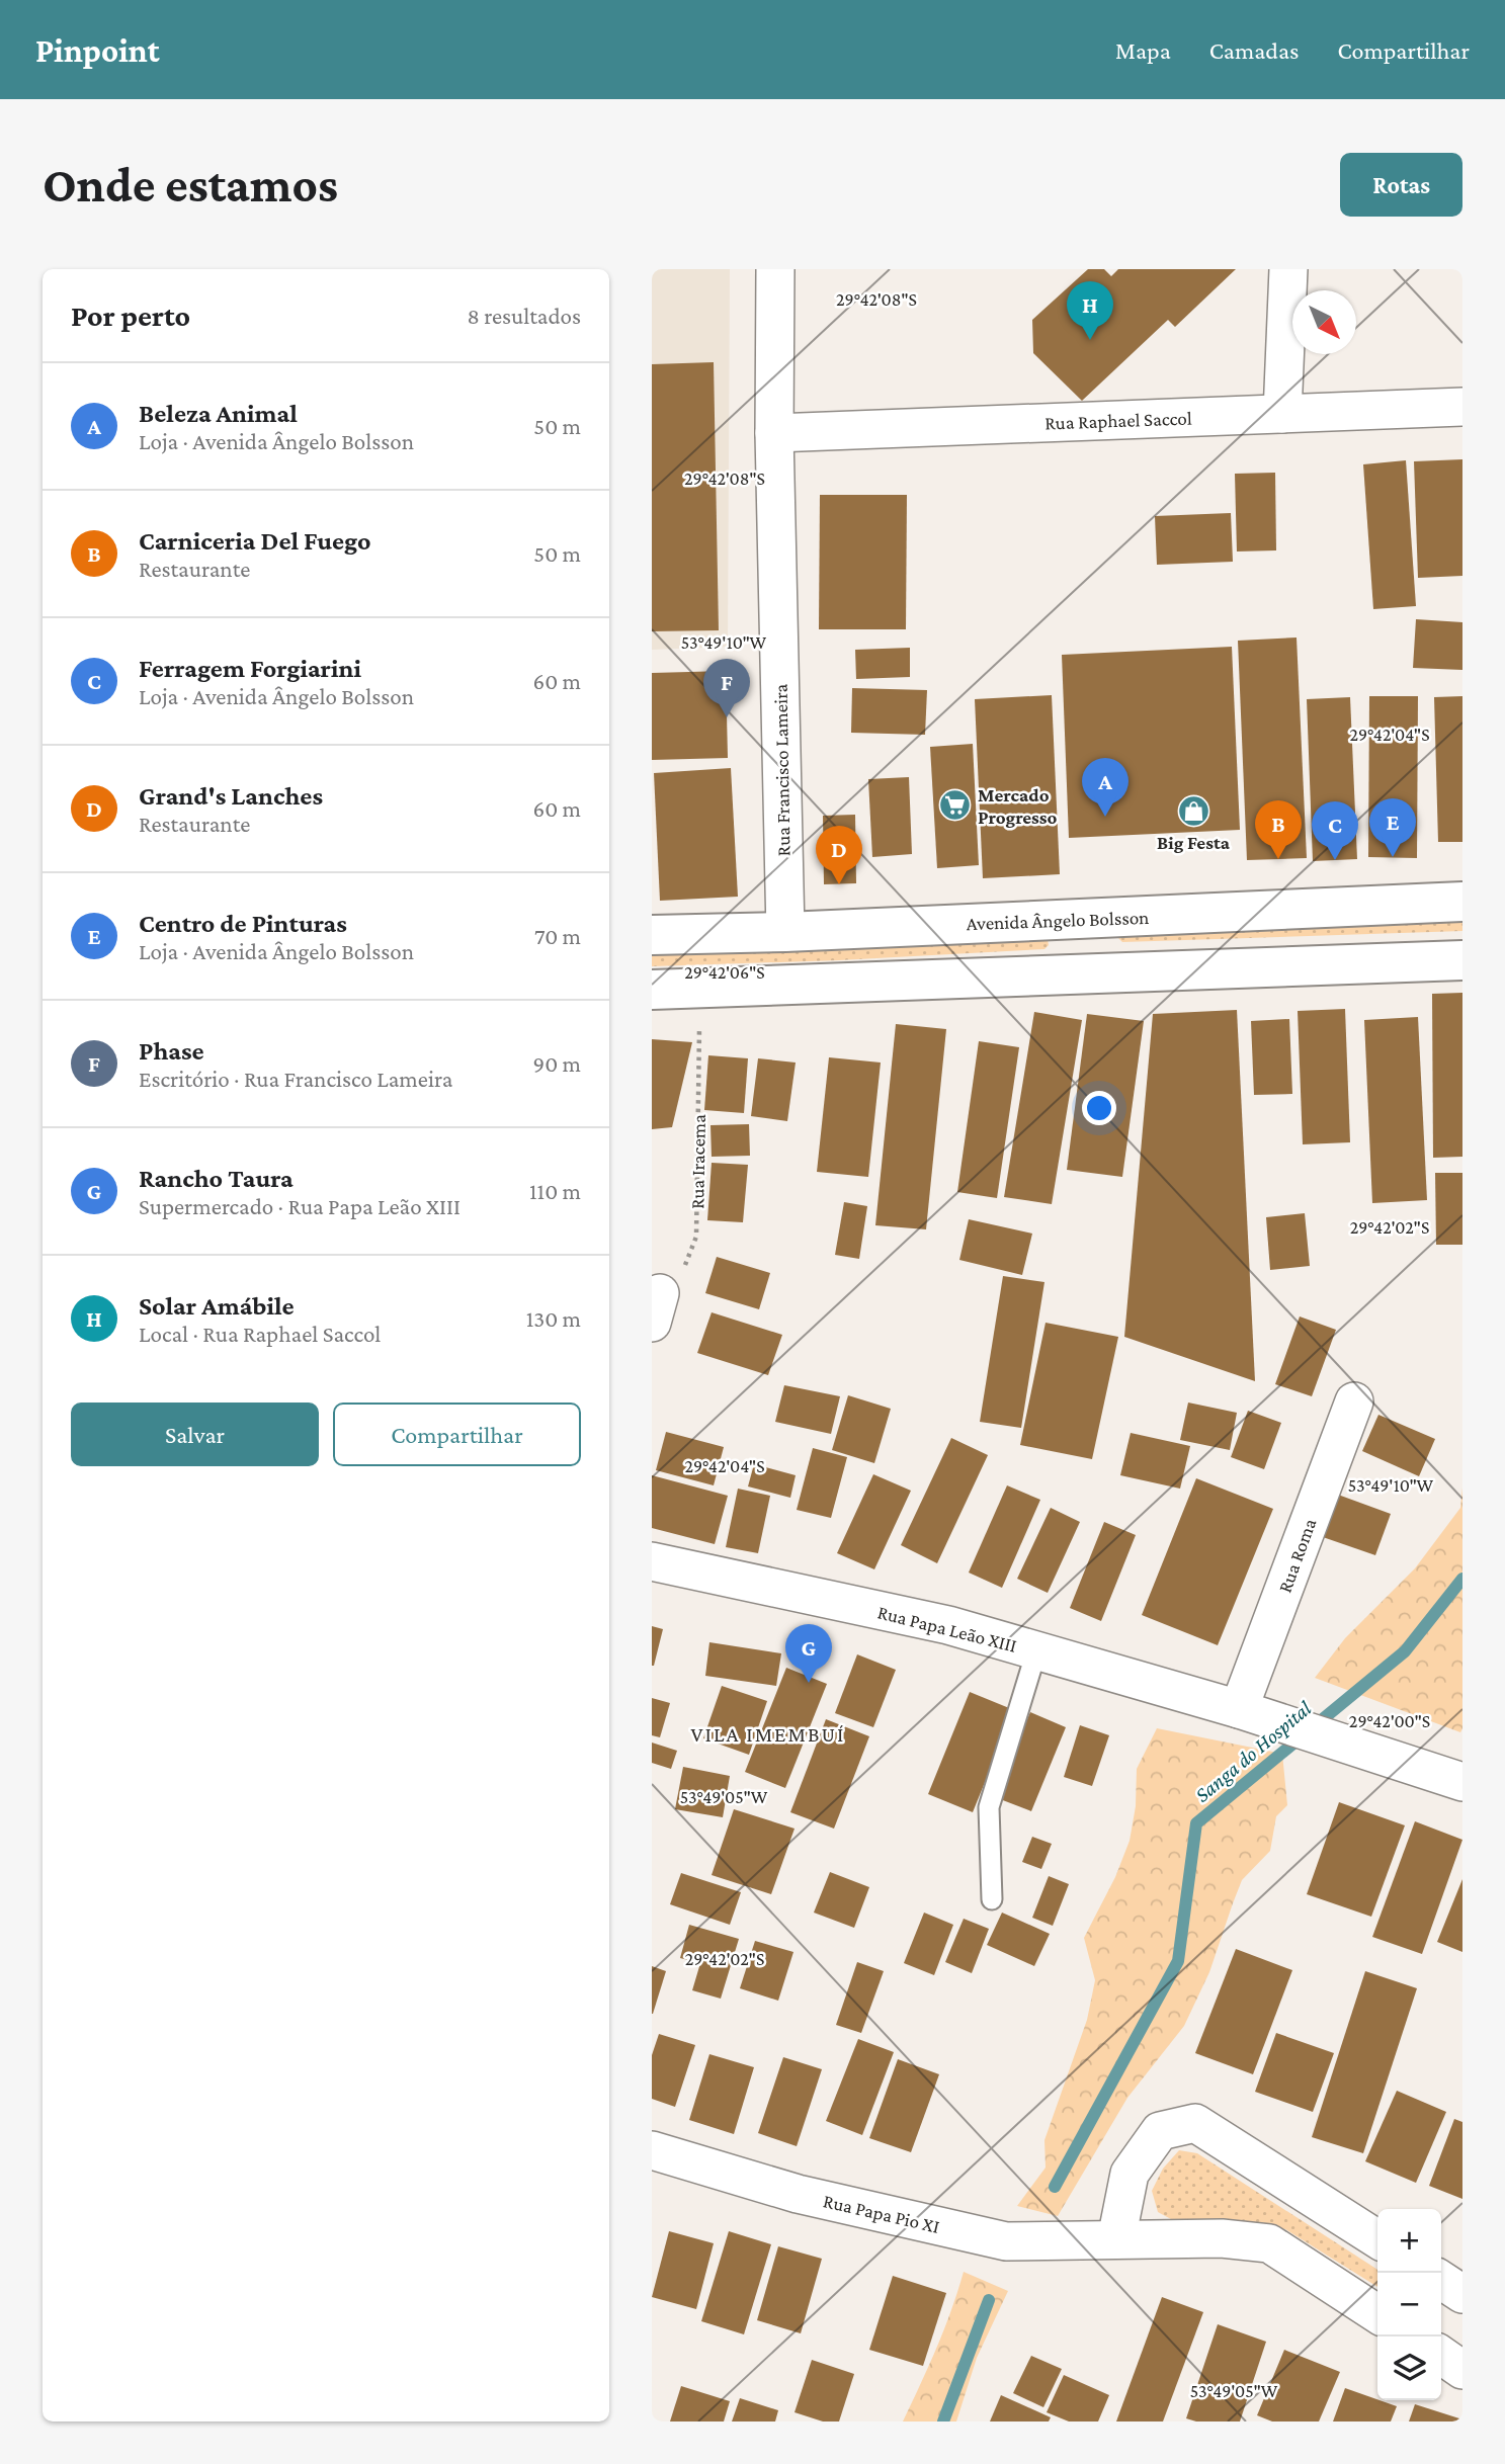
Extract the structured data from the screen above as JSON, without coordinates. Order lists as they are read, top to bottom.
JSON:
{
  "streets": {
    "main road": ["Avenida Ângelo Bolsson"],
    "street": [
      "Rua Raphael Saccol",
      "Rua Francisco Lameira",
      "Rua Roma",
      "Rua Papa Leão XIII",
      "Rua Papa Pio XI"
    ],
    "path": ["Rua Iracema"]
  },
  "crossings": [
    ["Rua Raphael Saccol", "Rua Francisco Lameira"],
    ["Rua Francisco Lameira", "Avenida Ângelo Bolsson"],
    ["Rua Roma", "Rua Papa Leão XIII"]
  ],
  "districts": ["VILA IMEMBUÍ"],
  "water": ["Sanga do Hospital"],
  "places": {
    "supermarket": ["Mercado Progresso"],
    "shop": ["Big Festa"]
  },
  "north": "bottom right",
  "page": {
    "header": "Pinpoint",
    "nav": ["Mapa", "Camadas", "Compartilhar"],
    "buttons": [
      "Rotas",
      ["Salvar", "Compartilhar"]
    ],
    "title": "Onde estamos",
    "heading": ["Por perto", "8 resultados"],
    "pins": [
      "H",
      "F",
      "A",
      "E",
      "B",
      "C",
      "D",
      "G"
    ],
    "list": [
      {
        "mark": "A",
        "name": "Beleza Animal",
        "note": "Loja · Avenida Ângelo Bolsson",
        "value": "50 m"
      },
      {
        "mark": "B",
        "name": "Carniceria Del Fuego",
        "note": "Restaurante",
        "value": "50 m"
      },
      {
        "mark": "C",
        "name": "Ferragem Forgiarini",
        "note": "Loja · Avenida Ângelo Bolsson",
        "value": "60 m"
      },
      {
        "mark": "D",
        "name": "Grand's Lanches",
        "note": "Restaurante",
        "value": "60 m"
      },
      {
        "mark": "E",
        "name": "Centro de Pinturas",
        "note": "Loja · Avenida Ângelo Bolsson",
        "value": "70 m"
      },
      {
        "mark": "F",
        "name": "Phase",
        "note": "Escritório · Rua Francisco Lameira",
        "value": "90 m"
      },
      {
        "mark": "G",
        "name": "Rancho Taura",
        "note": "Supermercado · Rua Papa Leão XIII",
        "value": "110 m"
      },
      {
        "mark": "H",
        "name": "Solar Amábile",
        "note": "Local · Rua Raphael Saccol",
        "value": "130 m"
      }
    ],
    "map_buttons": ["+", "−"]
  },
  "coordinates": [
    "29°42'08\"S",
    "53°49'10\"W",
    "29°42'04\"S",
    "29°42'06\"S",
    "29°42'02\"S",
    "29°42'00\"S",
    "53°49'05\"W"
  ]
}
